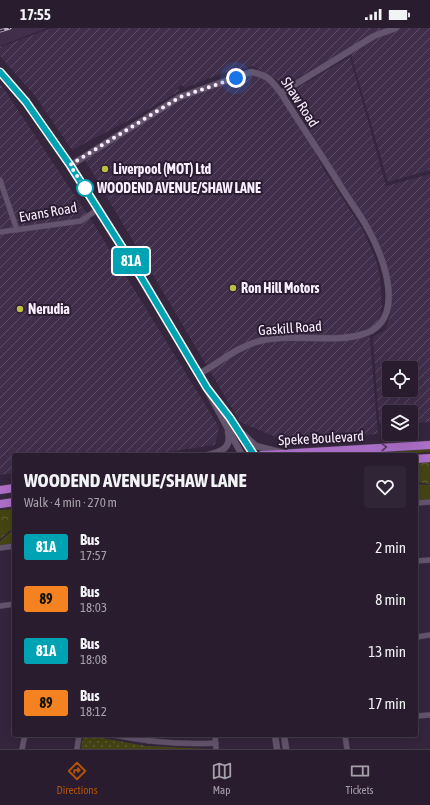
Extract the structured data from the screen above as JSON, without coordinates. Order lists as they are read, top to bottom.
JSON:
{
  "streets": {
    "highway": ["Speke Boulevard"],
    "street": ["Shaw Road", "Evans Road", "Gaskill Road"]
  },
  "crossings": [
    ["Shaw Road", "Gaskill Road"]
  ],
  "one_way": ["Speke Boulevard"],
  "places": [
    "Liverpool (MOT) Ltd",
    "WOODEND AVENUE/SHAW LANE",
    "Ron Hill Motors",
    "Nerudia"
  ],
  "lines": ["bus line 81A"],
  "page": {
    "status": "17:55",
    "on_map": "81A",
    "heading": ["WOODEND AVENUE/SHAW LANE", "Walk · 4 min · 270 m"],
    "list": [
      {
        "mark": "81A",
        "name": "Bus",
        "note": "17:57",
        "value": "2 min"
      },
      {
        "mark": "89",
        "name": "Bus",
        "note": "18:03",
        "value": "8 min"
      },
      {
        "mark": "81A",
        "name": "Bus",
        "note": "18:08",
        "value": "13 min"
      },
      {
        "mark": "89",
        "name": "Bus",
        "note": "18:12",
        "value": "17 min"
      }
    ],
    "tabs": ["Directions", "Map", "Tickets"]
  }
}
